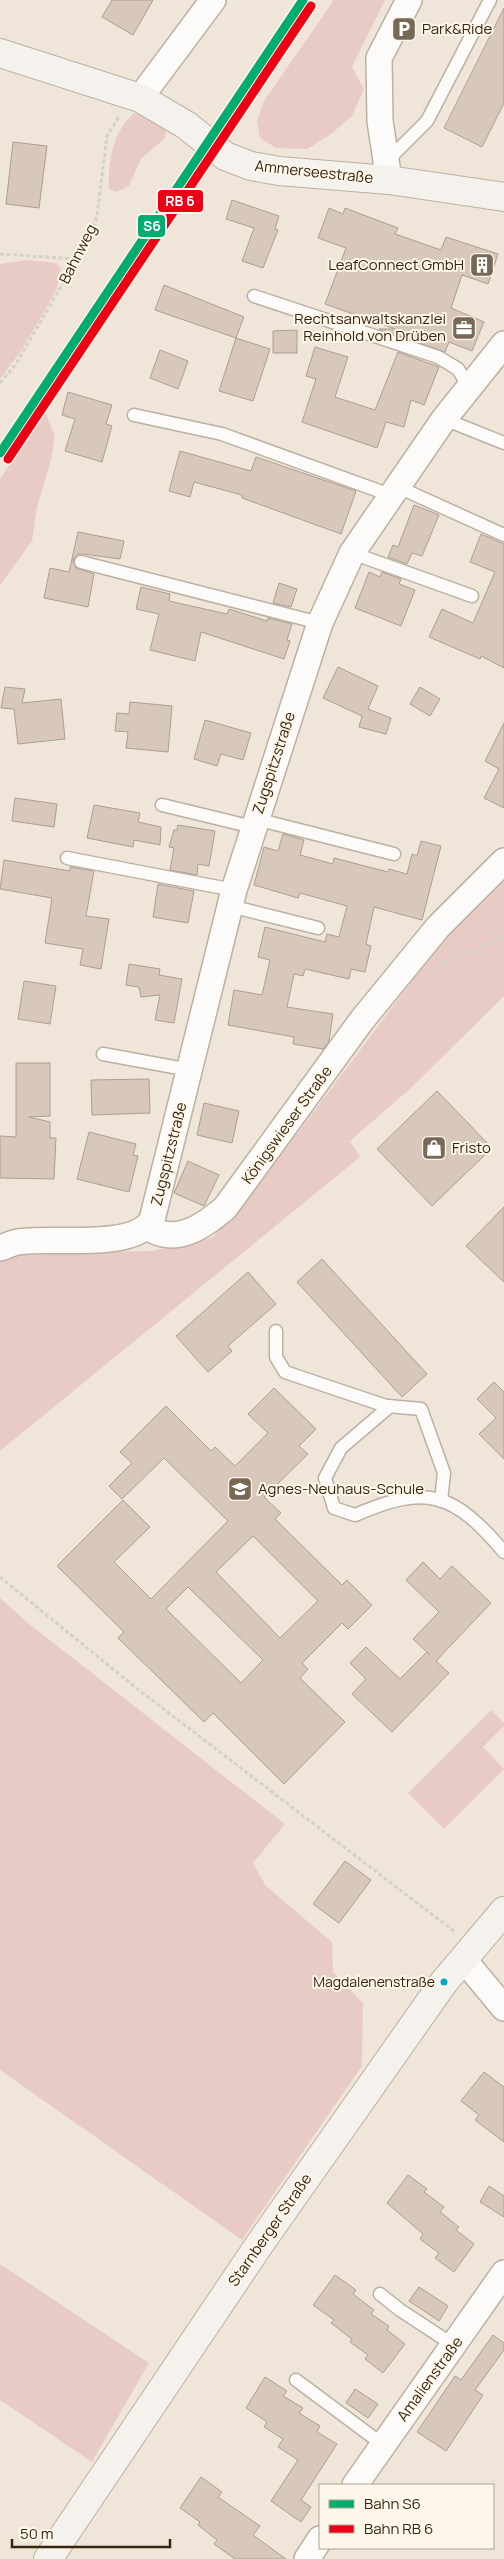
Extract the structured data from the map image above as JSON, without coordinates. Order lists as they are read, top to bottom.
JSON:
{
  "streets": {
    "main road": ["Ammerseestraße", "Starnberger Straße"],
    "street": ["Zugspitzstraße", "Königswieser Straße", "Amalienstraße"],
    "path": ["Bahnweg"]
  },
  "crossings": [
    ["Ammerseestraße", "Bahnweg"],
    ["Zugspitzstraße", "Königswieser Straße"]
  ],
  "places": {
    "parking": ["Park&Ride"],
    "building": ["LeafConnect GmbH"],
    "office": ["Rechtsanwaltskanzlei Reinhold von Drüben"],
    "shop": ["Fristo"],
    "school or university": ["Agnes-Neuhaus-Schule"],
    "other": ["Magdalenenstraße"]
  },
  "lines": ["rail line S6"],
  "legend": ["Bahn S6", "Bahn RB 6"],
  "scale_bar": "50 m"
}
